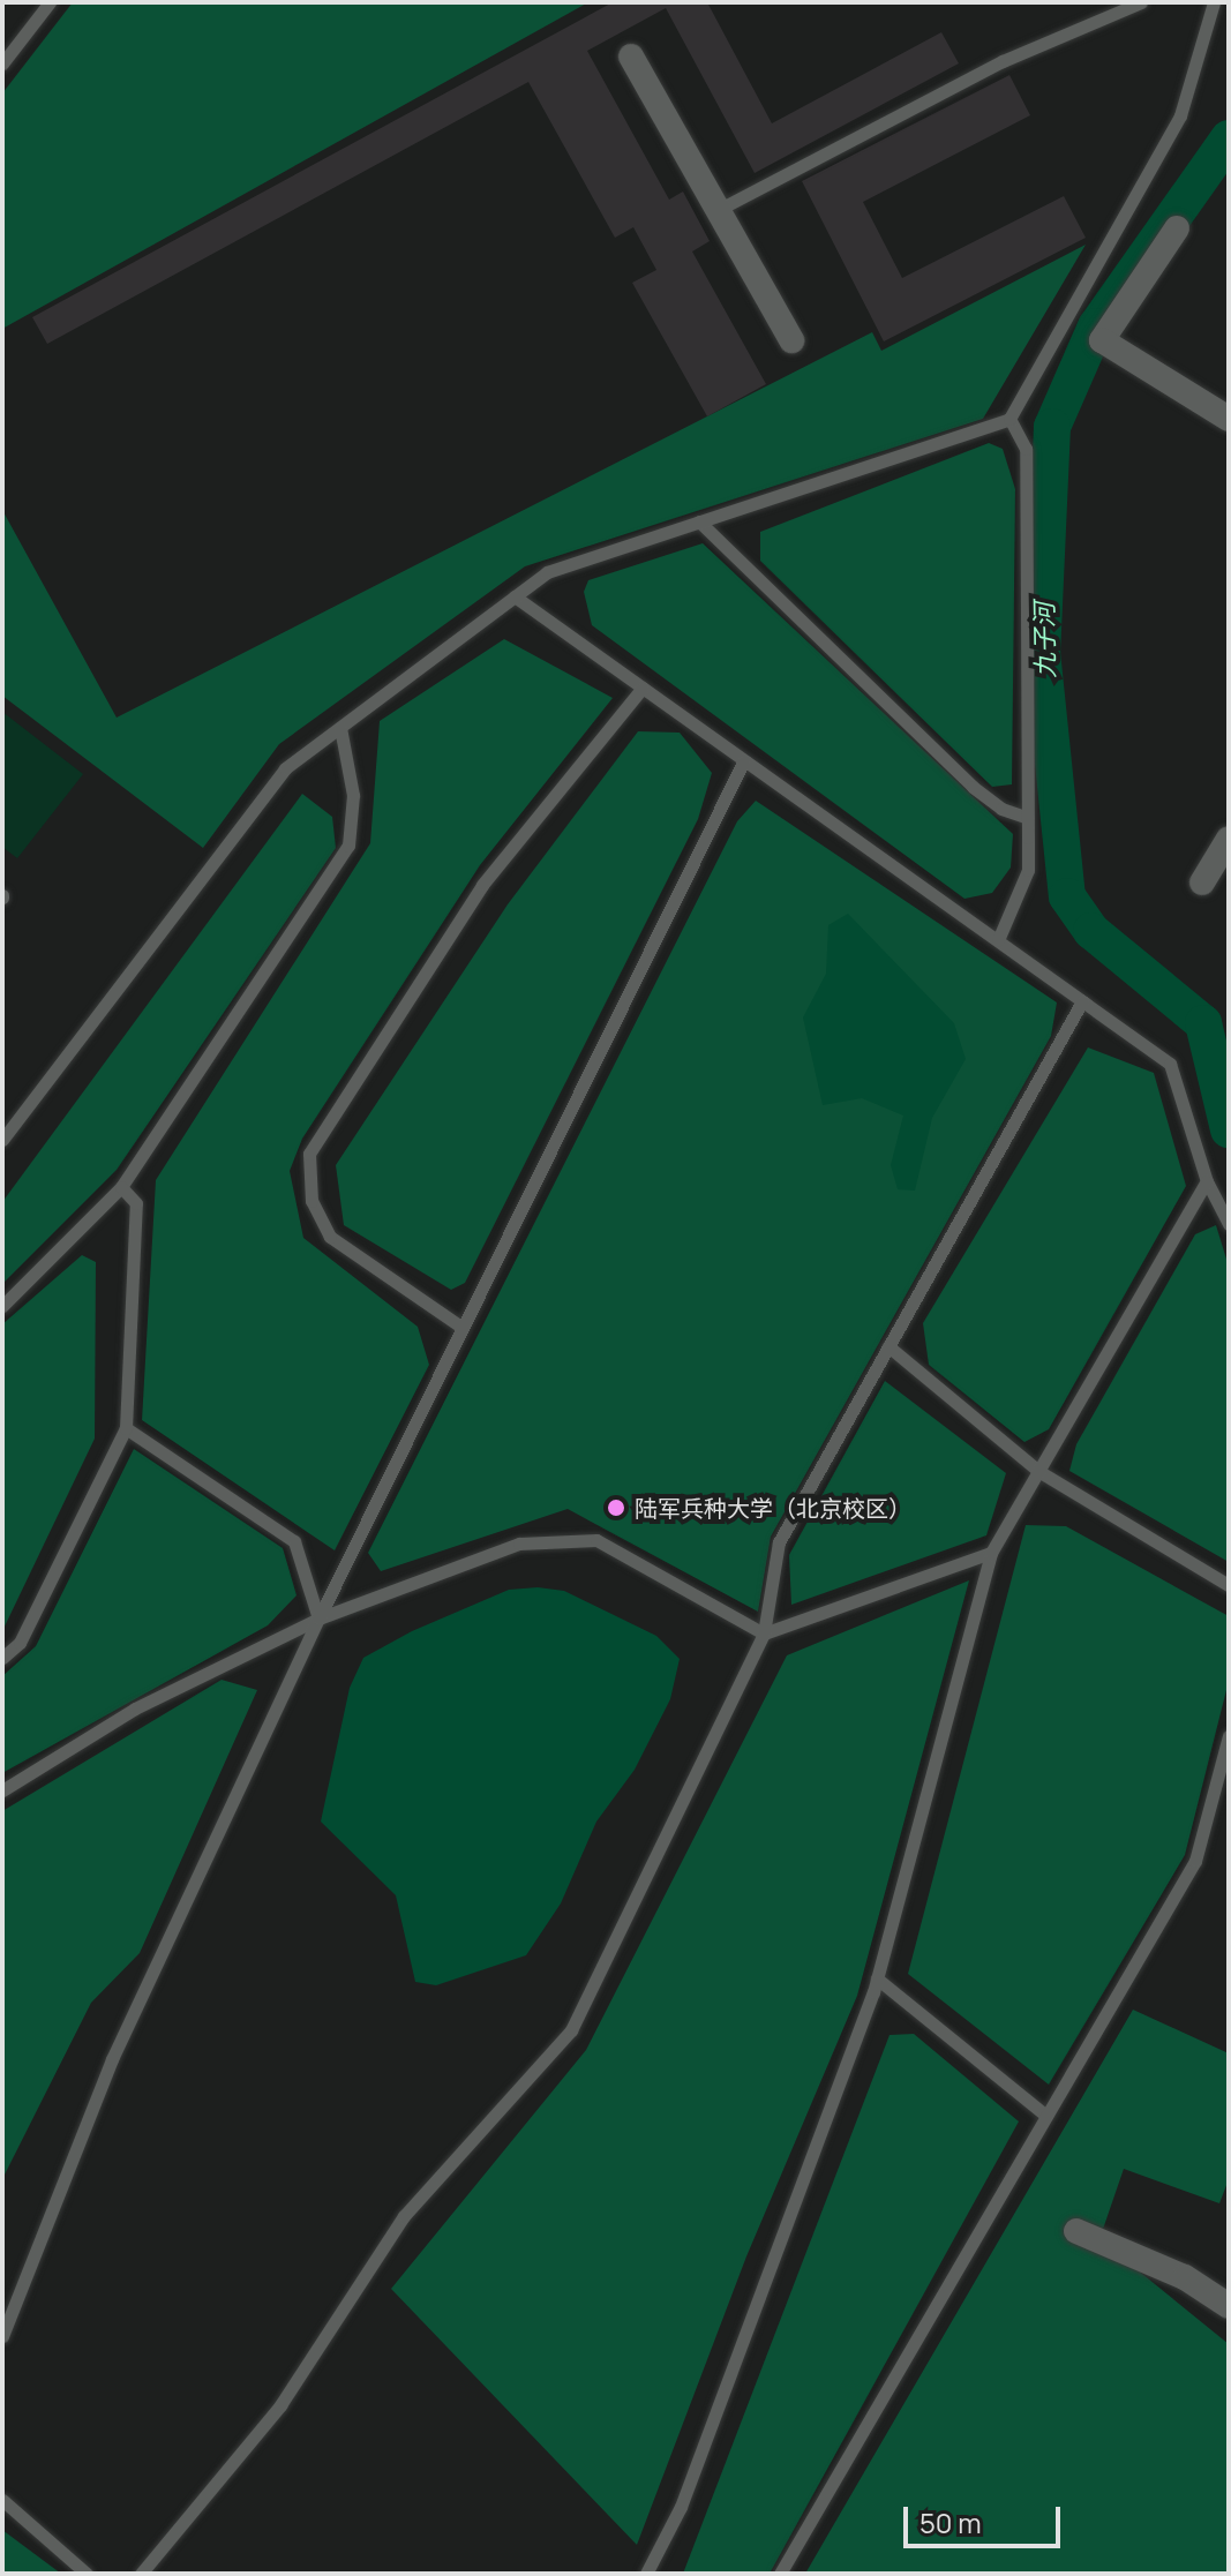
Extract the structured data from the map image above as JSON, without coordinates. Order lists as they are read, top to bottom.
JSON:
{
  "water": ["九子河"],
  "places": ["陆军兵种大学（北京校区）"],
  "scale_bar": "50 m"
}
